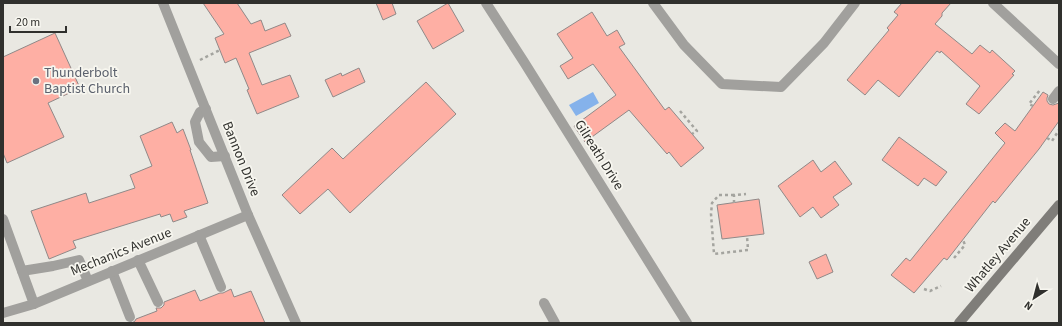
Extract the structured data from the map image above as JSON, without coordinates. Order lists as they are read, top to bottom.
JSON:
{
  "streets": {
    "street": [
      "Gilreath Drive",
      "Bannon Drive",
      "Mechanics Avenue",
      "Whatley Avenue"
    ]
  },
  "crossings": [
    ["Bannon Drive", "Mechanics Avenue"]
  ],
  "places": ["Thunderbolt Baptist Church"],
  "scale_bar": "20 m",
  "north": "bottom left"
}
